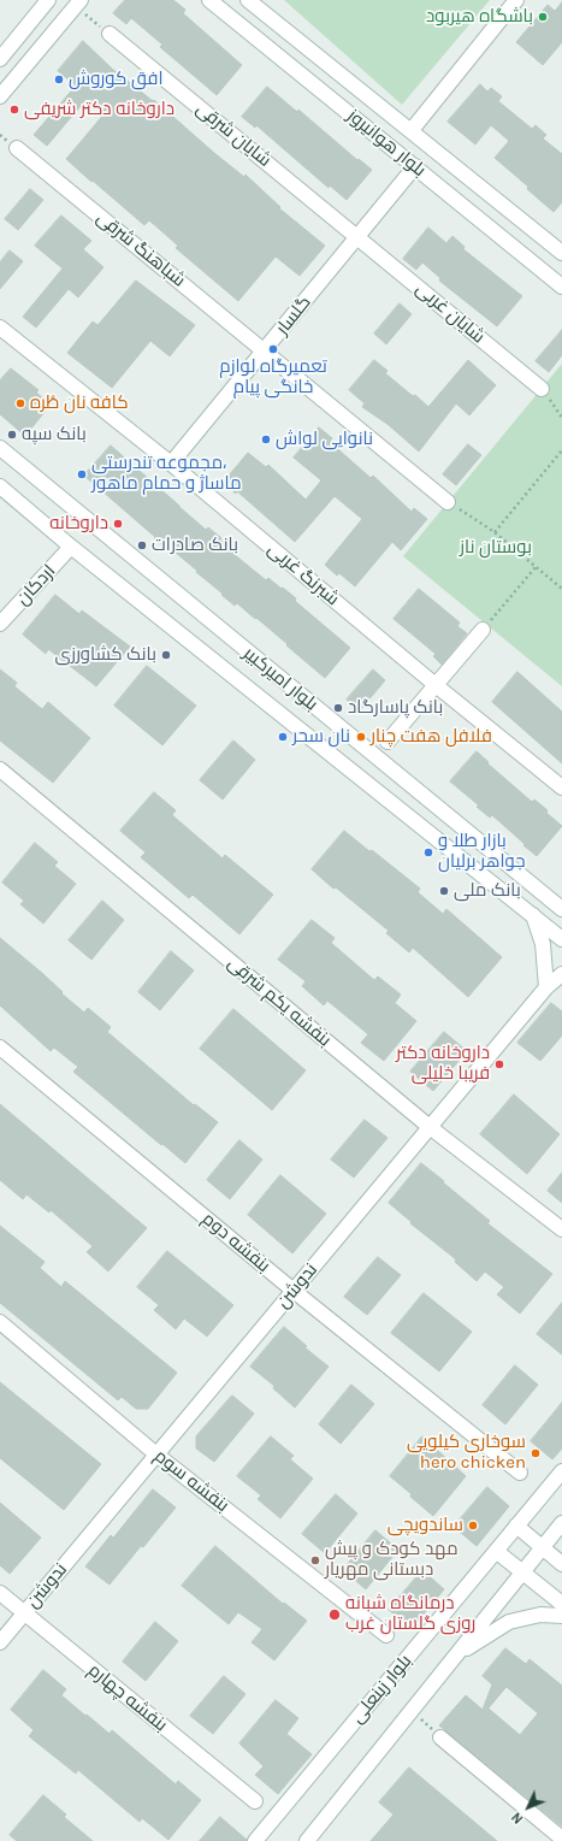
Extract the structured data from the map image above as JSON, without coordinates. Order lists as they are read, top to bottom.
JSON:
{
  "streets": {
    "street": [
      "شایان شرقی",
      "بلوار هوانیروز",
      "شباهنگ شرقی",
      "شایان غربی",
      "گلسار",
      "شبرنگ غربی",
      "اردکان",
      "بلوار امیرکبیر",
      "بنفشه یکم شرقی",
      "بنفشه دوم",
      "ندوشن",
      "بنفشه سوم",
      "بلوار زینعلی",
      "بنفشه چهارم"
    ]
  },
  "crossings": [
    ["شایان شرقی", "شایان غربی"],
    ["شایان شرقی", "گلسار"],
    ["بلوار هوانیروز", "گلسار"],
    ["شباهنگ شرقی", "گلسار"],
    ["شایان غربی", "گلسار"],
    ["گلسار", "شبرنگ غربی"],
    ["اردکان", "بلوار امیرکبیر"],
    ["بنفشه یکم شرقی", "ندوشن"],
    ["بنفشه دوم", "ندوشن"],
    ["ندوشن", "بنفشه سوم"],
    ["ندوشن", "بنفشه چهارم"]
  ],
  "parks": ["بوستان ناز"],
  "places": [
    "باشگاه هیربود",
    "افق کوروش",
    "داروخانه دکتر شریفی",
    "تعمیرگاه لوازم خانگی پیام",
    "کافه نان طُره",
    "بانک سپه",
    "نانوایی لواش",
    "مجموعه تندرستی، ماساژ و حمام ماهور",
    "داروخانه",
    "بانک صادرات",
    "بانک کشاورزی",
    "بانک پاسارگاد",
    "نان سحر",
    "فلافل هفت چنار",
    "بازار طلا و جواهر برلیان",
    "بانک ملی",
    "داروخانه دکتر فریبا خلیلی",
    "سوخاری کیلویی hero chicken",
    "ساندویچی",
    "مهد کودک و پیش دبستانی مهریار",
    "درمانگاه شبانه روزی گلستان غرب"
  ],
  "north": "bottom left"
}
